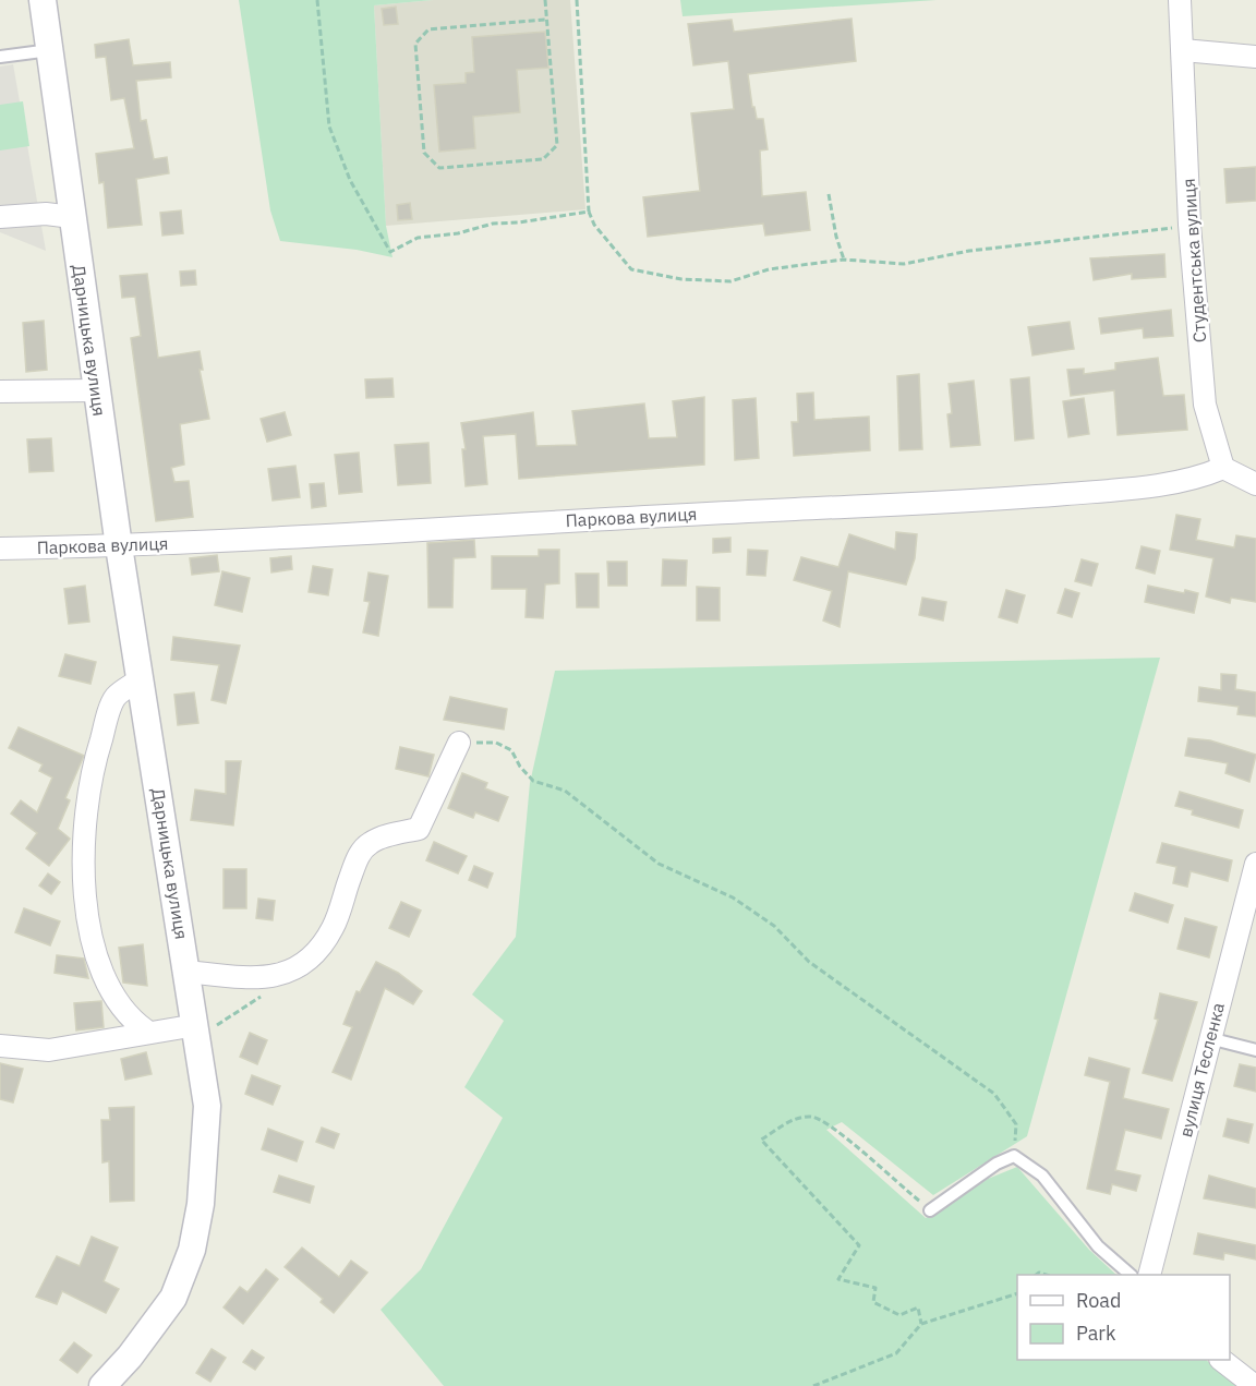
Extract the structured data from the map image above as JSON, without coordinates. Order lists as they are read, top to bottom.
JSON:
{
  "streets": {
    "street": [
      "Студентська вулиця",
      "Дарницька вулиця",
      "Паркова вулиця",
      "вулиця Тесленка"
    ]
  },
  "crossings": [
    ["Студентська вулиця", "Паркова вулиця"],
    ["Дарницька вулиця", "Паркова вулиця"]
  ],
  "legend": ["Road", "Park"]
}
